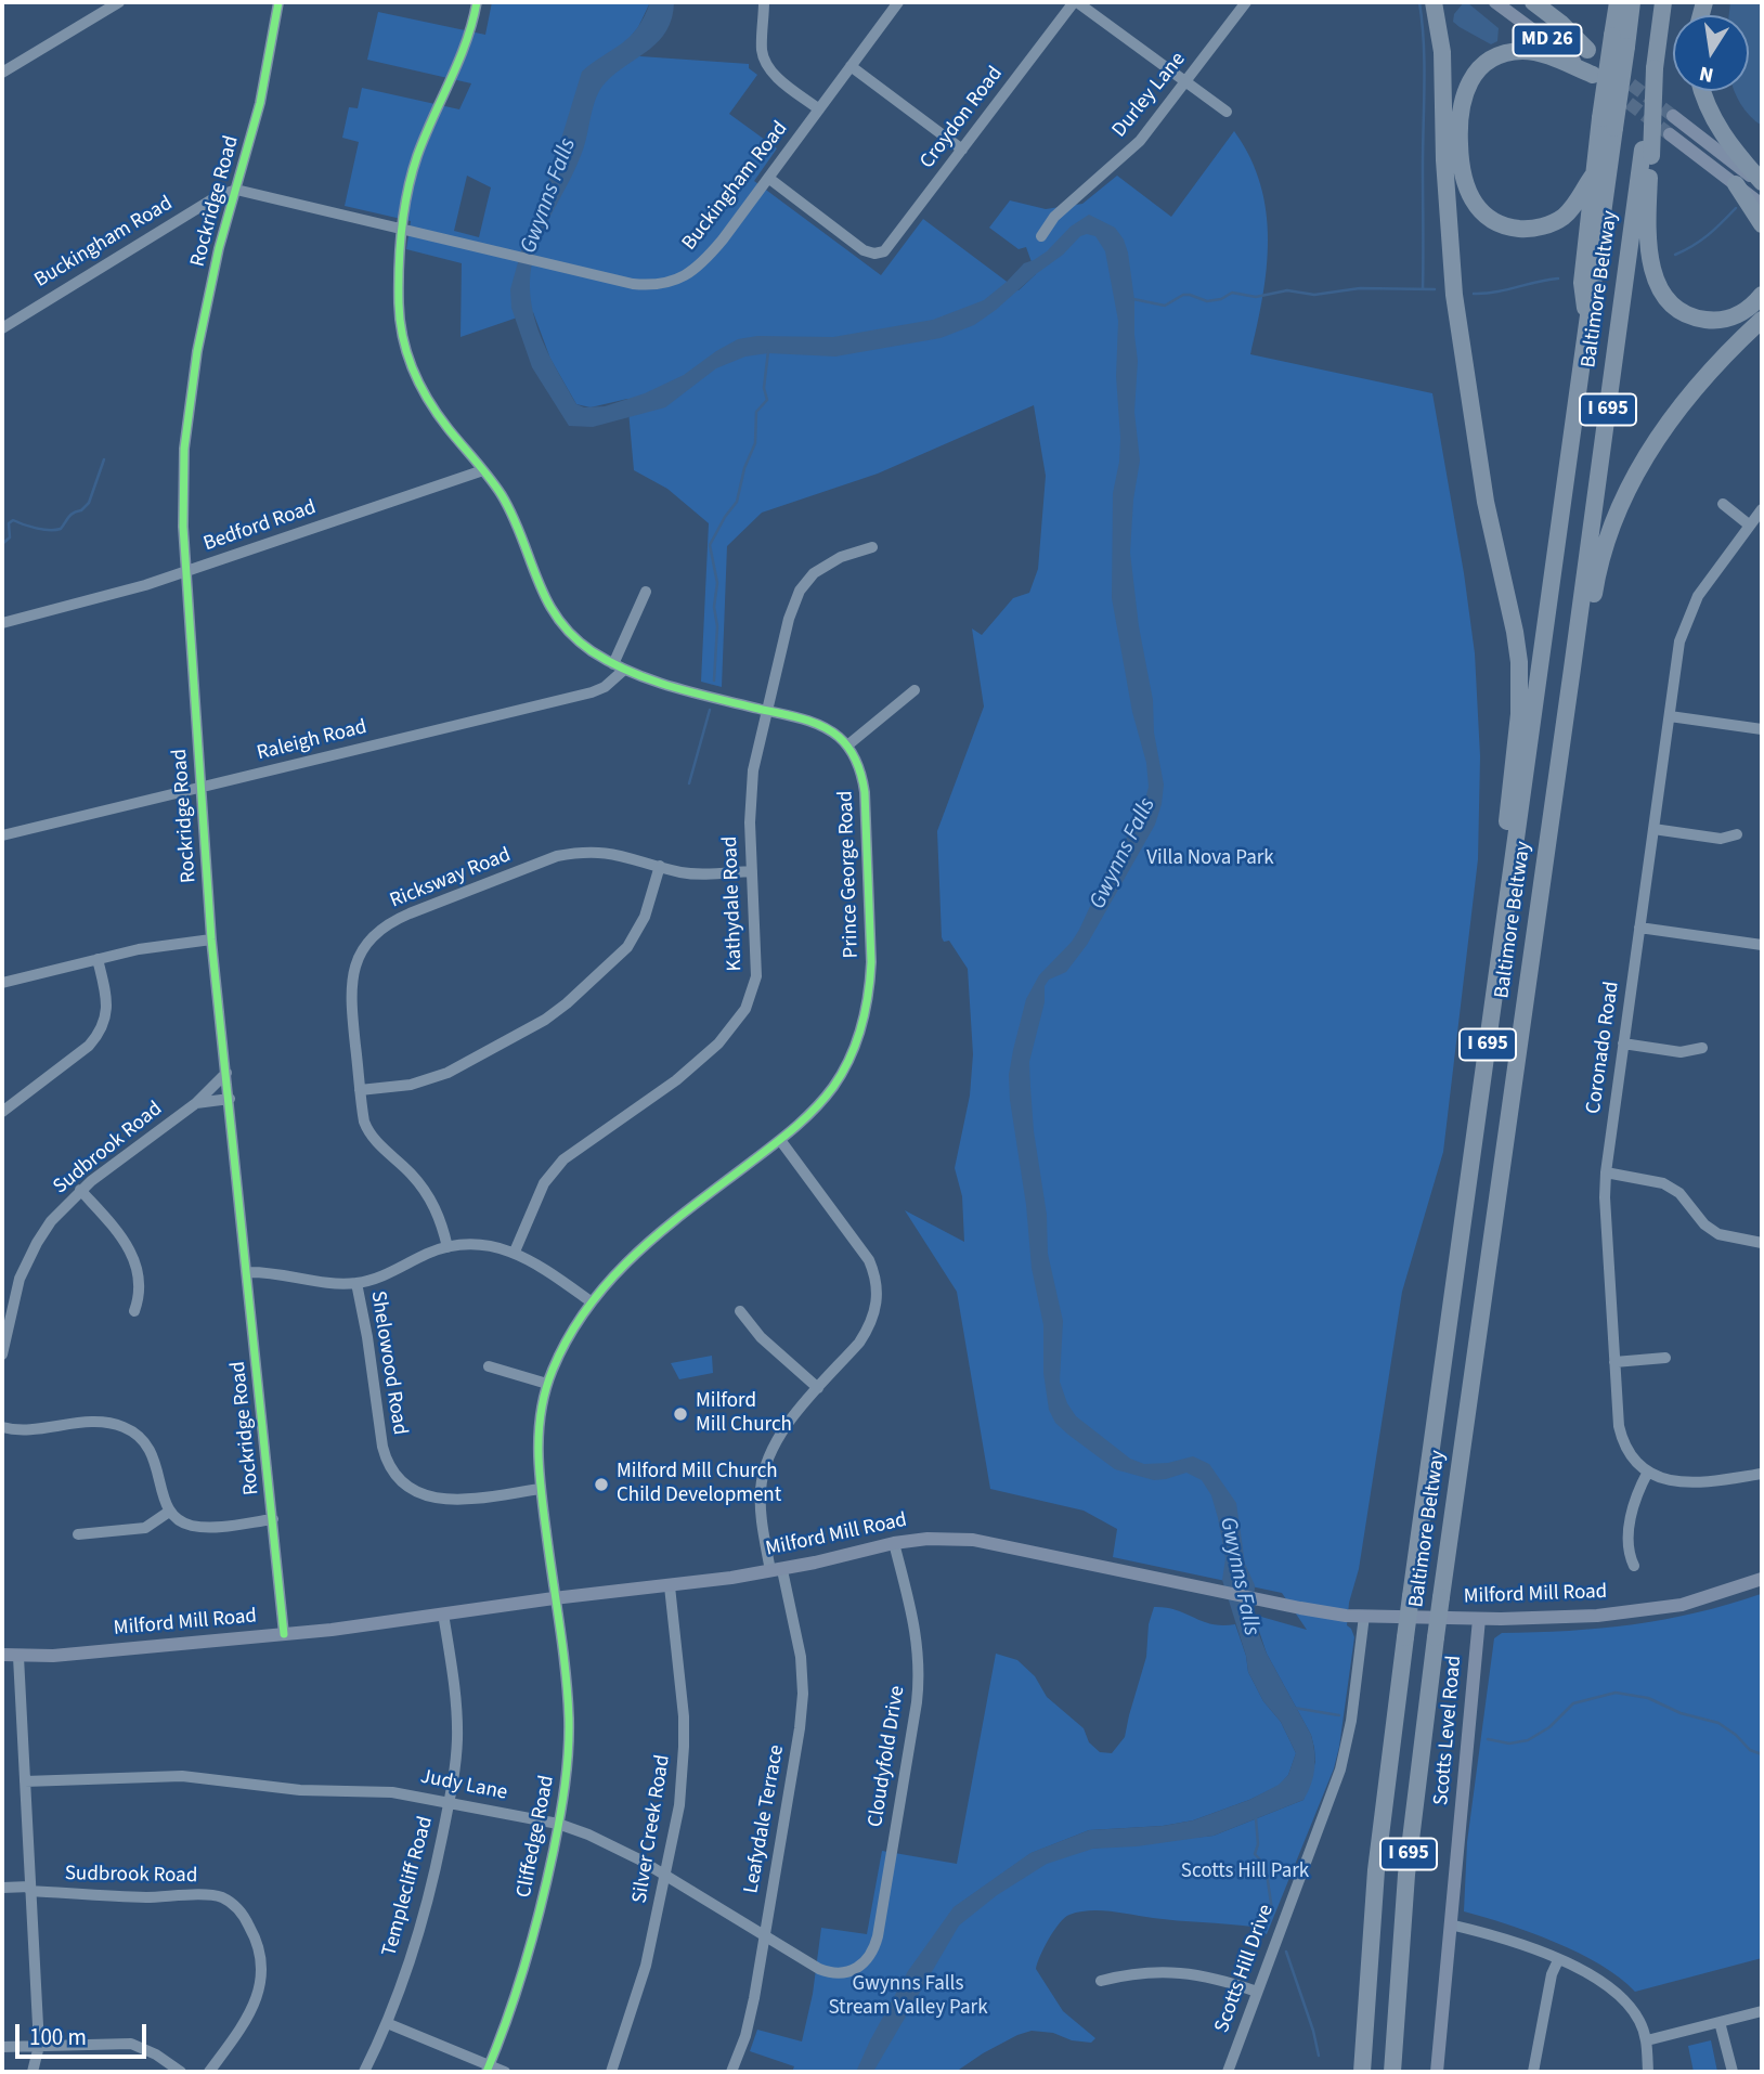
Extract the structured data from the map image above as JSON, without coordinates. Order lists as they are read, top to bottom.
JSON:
{
  "streets": {
    "highway": ["Baltimore Beltway", "I 695"],
    "main road": ["MD 26", "Milford Mill Road", "Scotts Level Road"],
    "street": [
      "Durley Lane",
      "Croydon Road",
      "Buckingham Road",
      "Rockridge Road",
      "Bedford Road",
      "Raleigh Road",
      "Prince George Road",
      "Ricksway Road",
      "Kathydale Road",
      "Coronado Road",
      "Sudbrook Road",
      "Shelowood Road",
      "Cloudyfold Drive",
      "Judy Lane",
      "Leafydale Terrace",
      "Silver Creek Road",
      "Cliffedge Road",
      "Templecliff Road",
      "Scotts Hill Drive"
    ]
  },
  "crossings": [
    ["Croydon Road", "Buckingham Road"],
    ["Buckingham Road", "Rockridge Road"],
    ["Rockridge Road", "Bedford Road"],
    ["Rockridge Road", "Raleigh Road"],
    ["Rockridge Road", "Sudbrook Road"],
    ["Rockridge Road", "Milford Mill Road"],
    ["Prince George Road", "Shelowood Road"],
    ["Prince George Road", "Milford Mill Road"],
    ["Prince George Road", "Leafydale Terrace"],
    ["Prince George Road", "Cliffedge Road"],
    ["Ricksway Road", "Kathydale Road"],
    ["Milford Mill Road", "Scotts Level Road"],
    ["Milford Mill Road", "Cloudyfold Drive"],
    ["Milford Mill Road", "Leafydale Terrace"],
    ["Milford Mill Road", "Silver Creek Road"],
    ["Milford Mill Road", "Cliffedge Road"],
    ["Milford Mill Road", "Templecliff Road"],
    ["Milford Mill Road", "Scotts Hill Drive"],
    ["Cloudyfold Drive", "Judy Lane"],
    ["Judy Lane", "Leafydale Terrace"],
    ["Judy Lane", "Silver Creek Road"],
    ["Judy Lane", "Cliffedge Road"],
    ["Judy Lane", "Templecliff Road"]
  ],
  "water": ["Gwynns Falls"],
  "parks": ["Villa Nova Park", "Scotts Hill Park", "Gwynns Falls Stream Valley Park"],
  "places": ["Milford Mill Church", "Milford Mill Church Child Development"],
  "scale_bar": "100 m",
  "north": "bottom"
}
